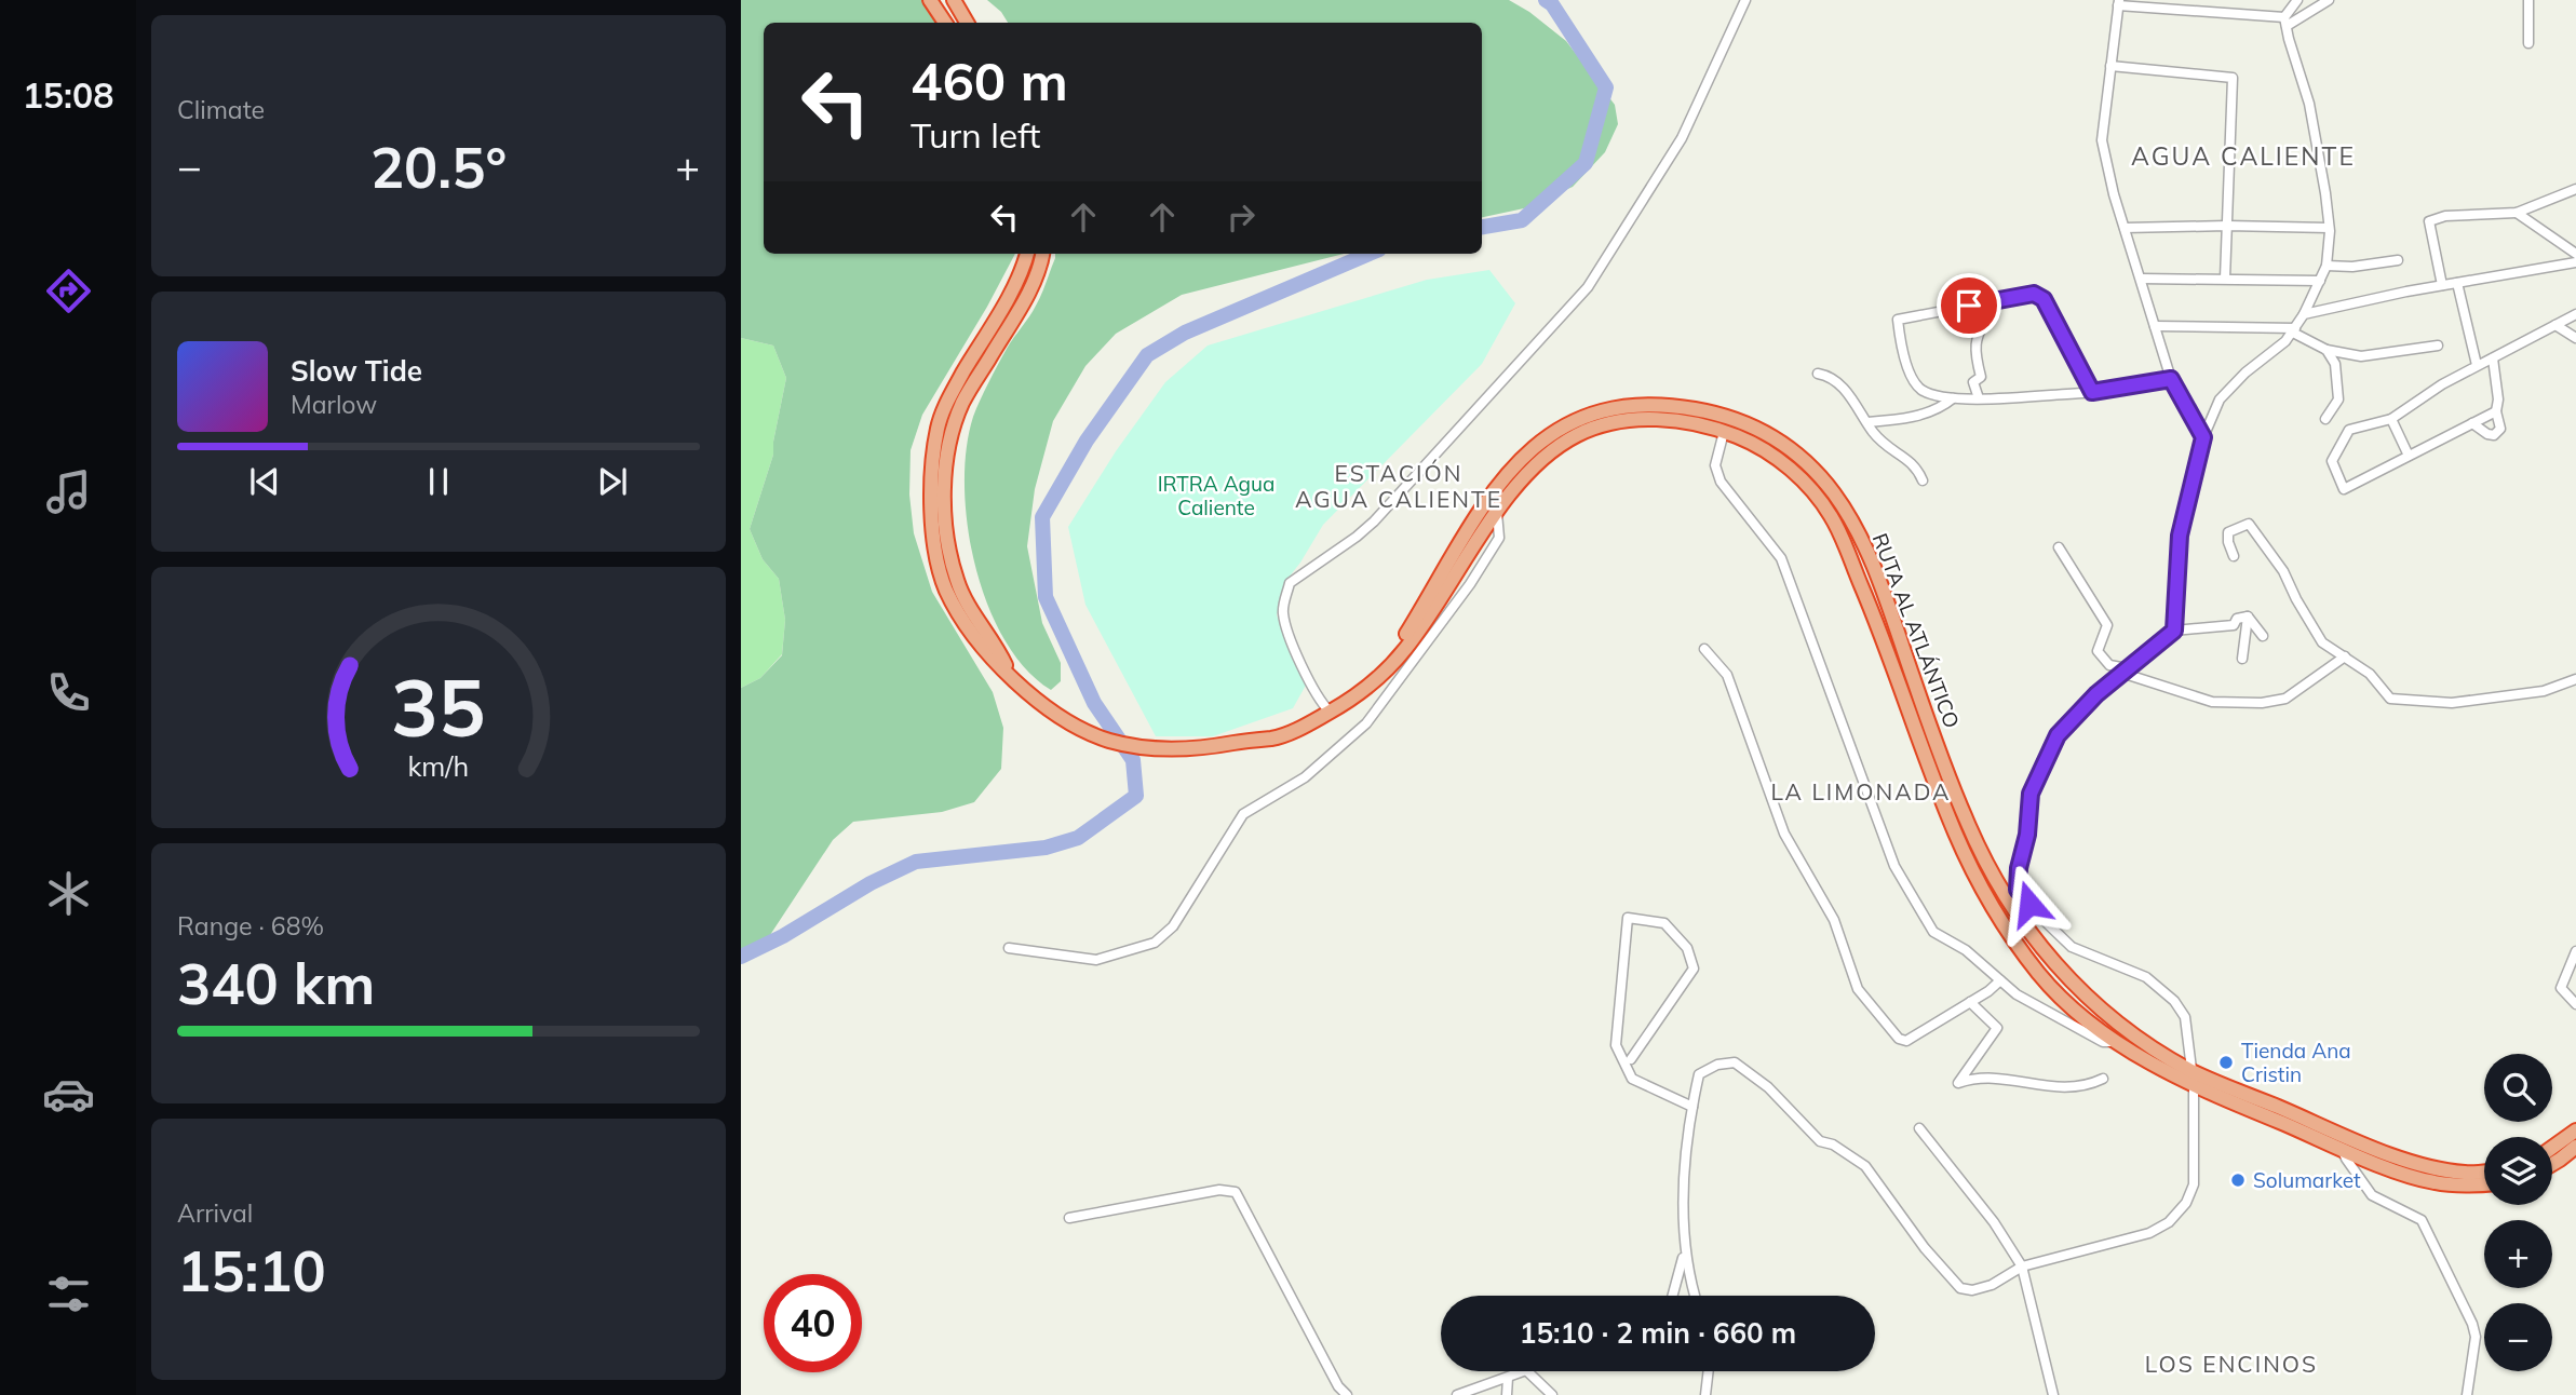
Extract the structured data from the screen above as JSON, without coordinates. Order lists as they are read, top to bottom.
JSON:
{
  "streets": {
    "highway": ["RUTA AL ATLÁNTICO"]
  },
  "districts": [
    "AGUA CALIENTE",
    "ESTACIÓN AGUA CALIENTE",
    "LA LIMONADA",
    "LOS ENCINOS"
  ],
  "parks": ["IRTRA Agua Caliente"],
  "places": ["Tienda Ana Cristin", "Solumarket"],
  "page": {
    "tabs": "15:08",
    "tile": [
      "Climate",
      ["Range · 68%", "340 km"],
      ["Arrival", "15:10"]
    ],
    "turn": ["460 m", "Turn left"],
    "heat": ["−", "20.5°", "+"],
    "song": ["Slow Tide", "Marlow"],
    "map_buttons": ["+", "−"],
    "limit": "40",
    "trip": "15:10 · 2 min · 660 m",
    "gauge": ["35", "km/h"]
  }
}
